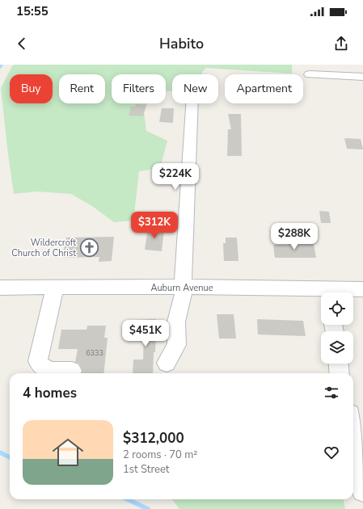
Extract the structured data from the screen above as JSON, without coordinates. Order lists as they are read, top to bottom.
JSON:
{
  "streets": {
    "street": ["Auburn Avenue"]
  },
  "places": {
    "church": ["Wildercroft Church of Christ"]
  },
  "house_numbers": ["6333"],
  "page": {
    "status": "15:55",
    "header": "Habito",
    "chip": [
      "Buy",
      "Rent",
      "Filters",
      "New",
      "Apartment"
    ],
    "price": [
      "$224K",
      "$312K",
      "$288K",
      "$451K"
    ],
    "heading": "4 homes",
    "list": [
      {
        "name": "$312,000",
        "note": "2 rooms · 70 m² · 1st Street"
      }
    ]
  }
}
